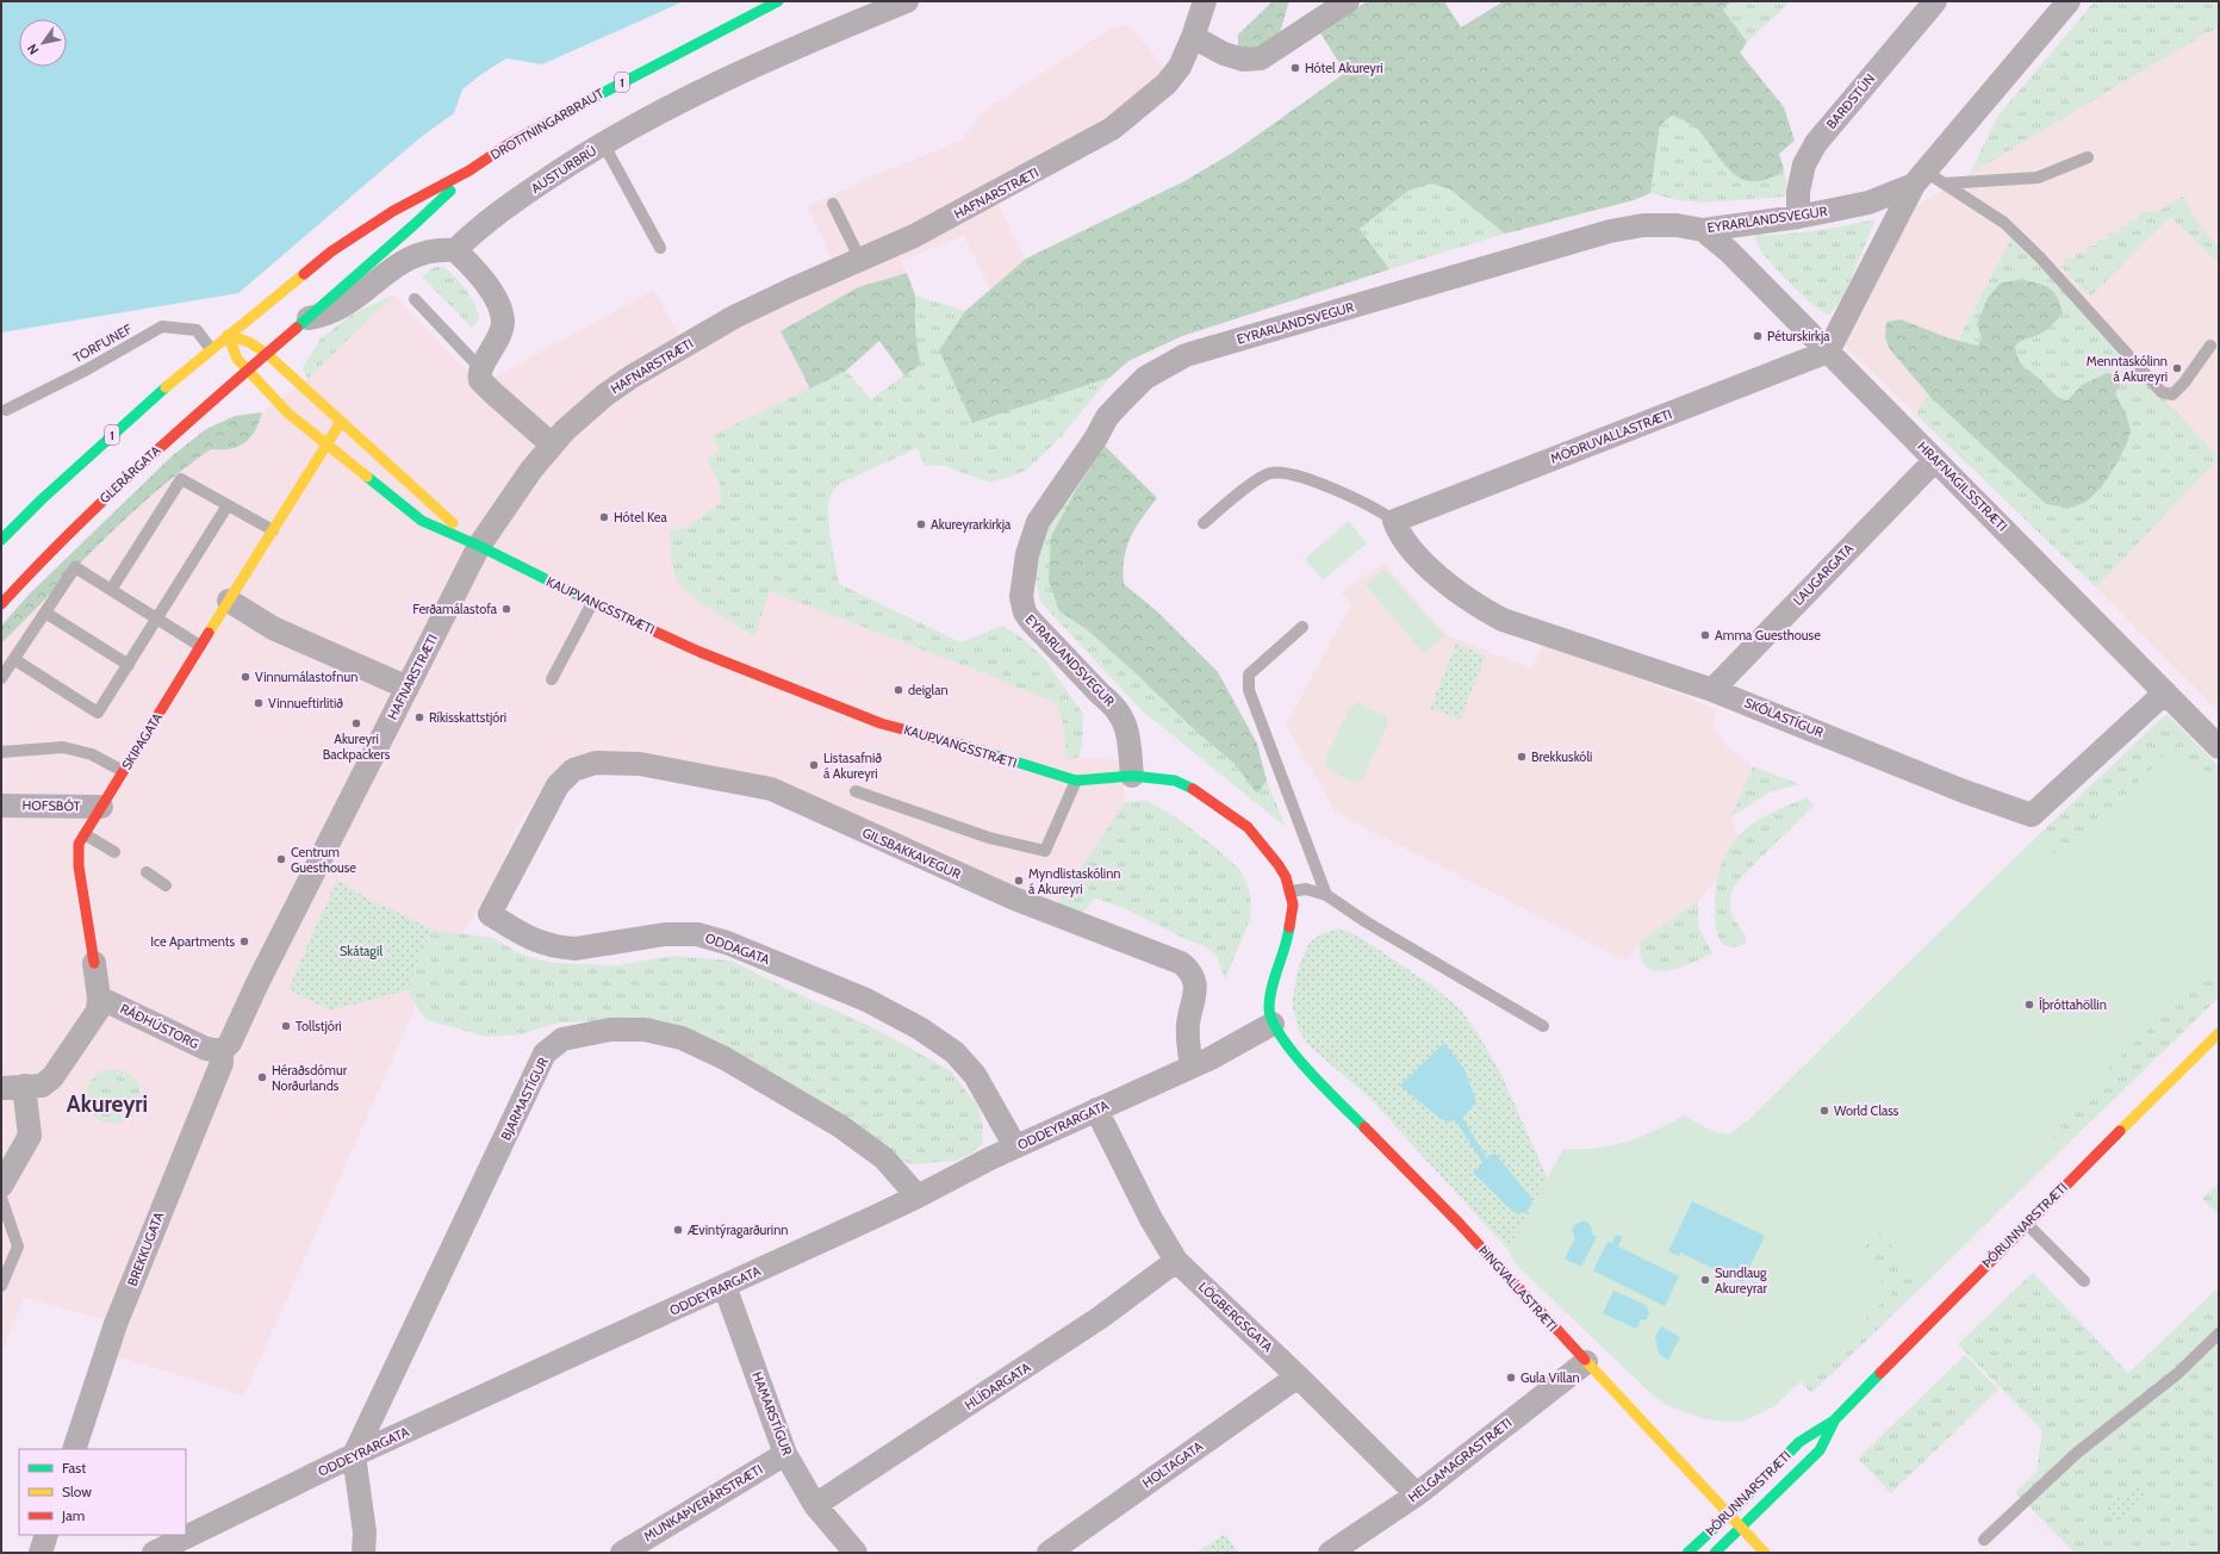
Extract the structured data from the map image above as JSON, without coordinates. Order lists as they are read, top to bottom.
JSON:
{
  "streets": {
    "main road": [
      "1",
      "DROTTNINGARBRAUT",
      "GLERÁRGATA",
      "KAUPVANGSSTRÆTI",
      "SKIPAGATA",
      "ÞÓRUNNARSTRÆTI",
      "ÞINGVALLASTRÆTI"
    ],
    "street": [
      "BARÐSTÚN",
      "AUSTURBRÚ",
      "HAFNARSTRÆTI",
      "EYRARLANDSVEGUR",
      "MÖÐRUVALLASTRÆTI",
      "HRAFNAGILSSTRÆTI",
      "LAUGARGATA",
      "SKÓLASTÍGUR",
      "HOFSBÓT",
      "GILSBAKKAVEGUR",
      "ODDAGATA",
      "RÁÐHÚSTORG",
      "BJARMASTÍGUR",
      "ODDEYRARGATA",
      "BREKKUGATA",
      "LÖGBERGSGATA",
      "HLÍÐARGATA",
      "HAMARSTÍGUR",
      "HELGAMAGRASTRÆTI",
      "HOLTAGATA",
      "MUNKAÞVERÁRSTRÆTI"
    ],
    "lane": ["TORFUNEF"]
  },
  "crossings": [
    ["1", "DROTTNINGARBRAUT"],
    ["1", "TORFUNEF"],
    ["1", "KAUPVANGSSTRÆTI"],
    ["BARÐSTÚN", "EYRARLANDSVEGUR"],
    ["DROTTNINGARBRAUT", "AUSTURBRÚ"],
    ["DROTTNINGARBRAUT", "GLERÁRGATA"],
    ["DROTTNINGARBRAUT", "KAUPVANGSSTRÆTI"],
    ["HAFNARSTRÆTI", "KAUPVANGSSTRÆTI"],
    ["HAFNARSTRÆTI", "RÁÐHÚSTORG"],
    ["HAFNARSTRÆTI", "BREKKUGATA"],
    ["EYRARLANDSVEGUR", "MÖÐRUVALLASTRÆTI"],
    ["EYRARLANDSVEGUR", "HRAFNAGILSSTRÆTI"],
    ["EYRARLANDSVEGUR", "KAUPVANGSSTRÆTI"],
    ["MÖÐRUVALLASTRÆTI", "HRAFNAGILSSTRÆTI"],
    ["MÖÐRUVALLASTRÆTI", "SKÓLASTÍGUR"],
    ["GLERÁRGATA", "KAUPVANGSSTRÆTI"],
    ["HRAFNAGILSSTRÆTI", "LAUGARGATA"],
    ["HRAFNAGILSSTRÆTI", "SKÓLASTÍGUR"],
    ["LAUGARGATA", "SKÓLASTÍGUR"],
    ["KAUPVANGSSTRÆTI", "SKIPAGATA"],
    ["KAUPVANGSSTRÆTI", "ODDEYRARGATA"],
    ["KAUPVANGSSTRÆTI", "ÞINGVALLASTRÆTI"],
    ["SKIPAGATA", "HOFSBÓT"],
    ["SKIPAGATA", "RÁÐHÚSTORG"],
    ["GILSBAKKAVEGUR", "ODDAGATA"],
    ["GILSBAKKAVEGUR", "ODDEYRARGATA"],
    ["ODDAGATA", "ODDEYRARGATA"],
    ["RÁÐHÚSTORG", "BREKKUGATA"],
    ["BJARMASTÍGUR", "ODDEYRARGATA"],
    ["ODDEYRARGATA", "ÞINGVALLASTRÆTI"],
    ["ODDEYRARGATA", "LÖGBERGSGATA"],
    ["ODDEYRARGATA", "HAMARSTÍGUR"],
    ["ÞÓRUNNARSTRÆTI", "ÞINGVALLASTRÆTI"],
    ["ÞINGVALLASTRÆTI", "HELGAMAGRASTRÆTI"],
    ["LÖGBERGSGATA", "HLÍÐARGATA"],
    ["LÖGBERGSGATA", "HELGAMAGRASTRÆTI"],
    ["LÖGBERGSGATA", "HOLTAGATA"],
    ["HLÍÐARGATA", "HAMARSTÍGUR"],
    ["HAMARSTÍGUR", "MUNKAÞVERÁRSTRÆTI"]
  ],
  "districts": ["Akureyri"],
  "parks": ["Skátagil"],
  "places": [
    "Hótel Akureyri",
    "Péturskirkja",
    "Menntaskólinn á Akureyri",
    "Hótel Kea",
    "Akureyrarkirkja",
    "Ferðamálastofa",
    "Amma Guesthouse",
    "Vinnumálastofnun",
    "deiglan",
    "Vinnueftirlitið",
    "Ríkisskattstjóri",
    "Akureyri Backpackers",
    "Brekkuskóli",
    "Listasafnið á Akureyri",
    "Centrum Guesthouse",
    "Myndlistaskólinn á Akureyri",
    "Ice Apartments",
    "Íþróttahöllin",
    "Tollstjóri",
    "Héraðsdómur Norðurlands",
    "World Class",
    "Ævintýragarðurinn",
    "Sundlaug Akureyrar",
    "Gula Villan"
  ],
  "legend": ["Fast", "Slow", "Jam"],
  "north": "bottom left"
}
